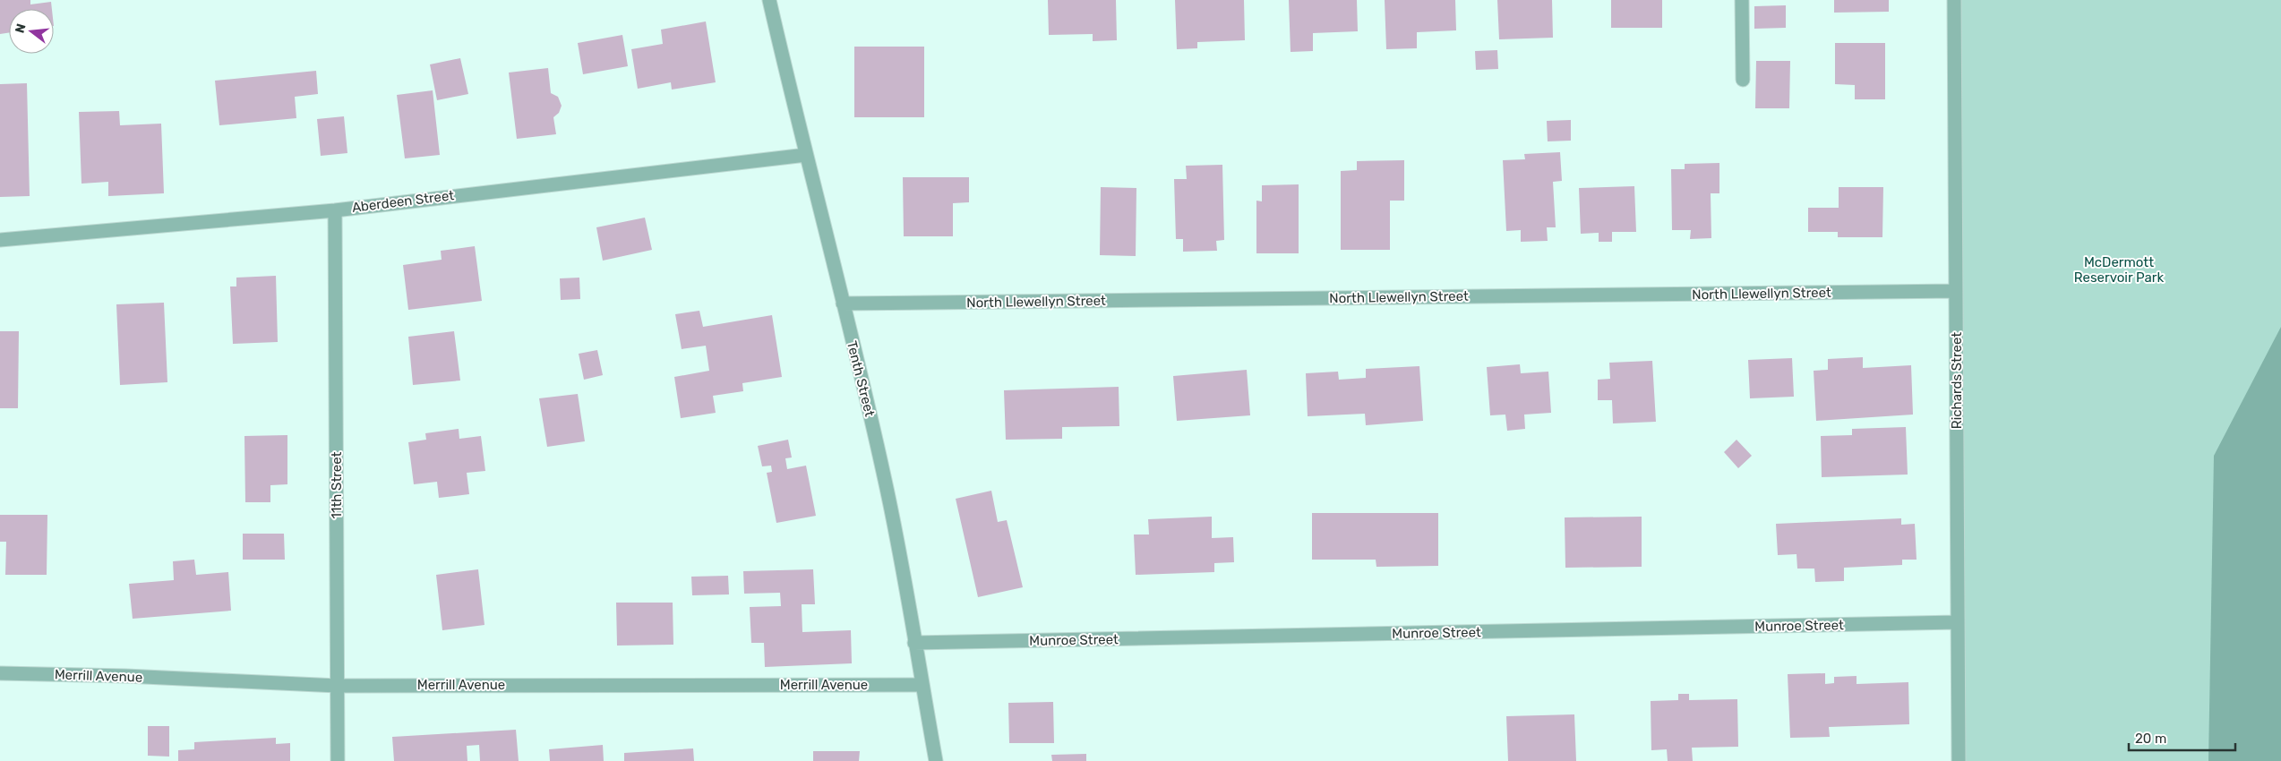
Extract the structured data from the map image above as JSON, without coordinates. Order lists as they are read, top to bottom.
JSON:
{
  "streets": {
    "street": [
      "Aberdeen Street",
      "North Llewellyn Street",
      "Tenth Street",
      "Richards Street",
      "11th Street",
      "Munroe Street",
      "Merrill Avenue"
    ]
  },
  "crossings": [
    ["Aberdeen Street", "Tenth Street"],
    ["Aberdeen Street", "11th Street"],
    ["North Llewellyn Street", "Tenth Street"],
    ["North Llewellyn Street", "Richards Street"],
    ["Tenth Street", "Munroe Street"],
    ["Tenth Street", "Merrill Avenue"],
    ["Richards Street", "Munroe Street"],
    ["11th Street", "Merrill Avenue"]
  ],
  "parks": ["McDermott Reservoir Park"],
  "scale_bar": "20 m",
  "north": "left"
}
